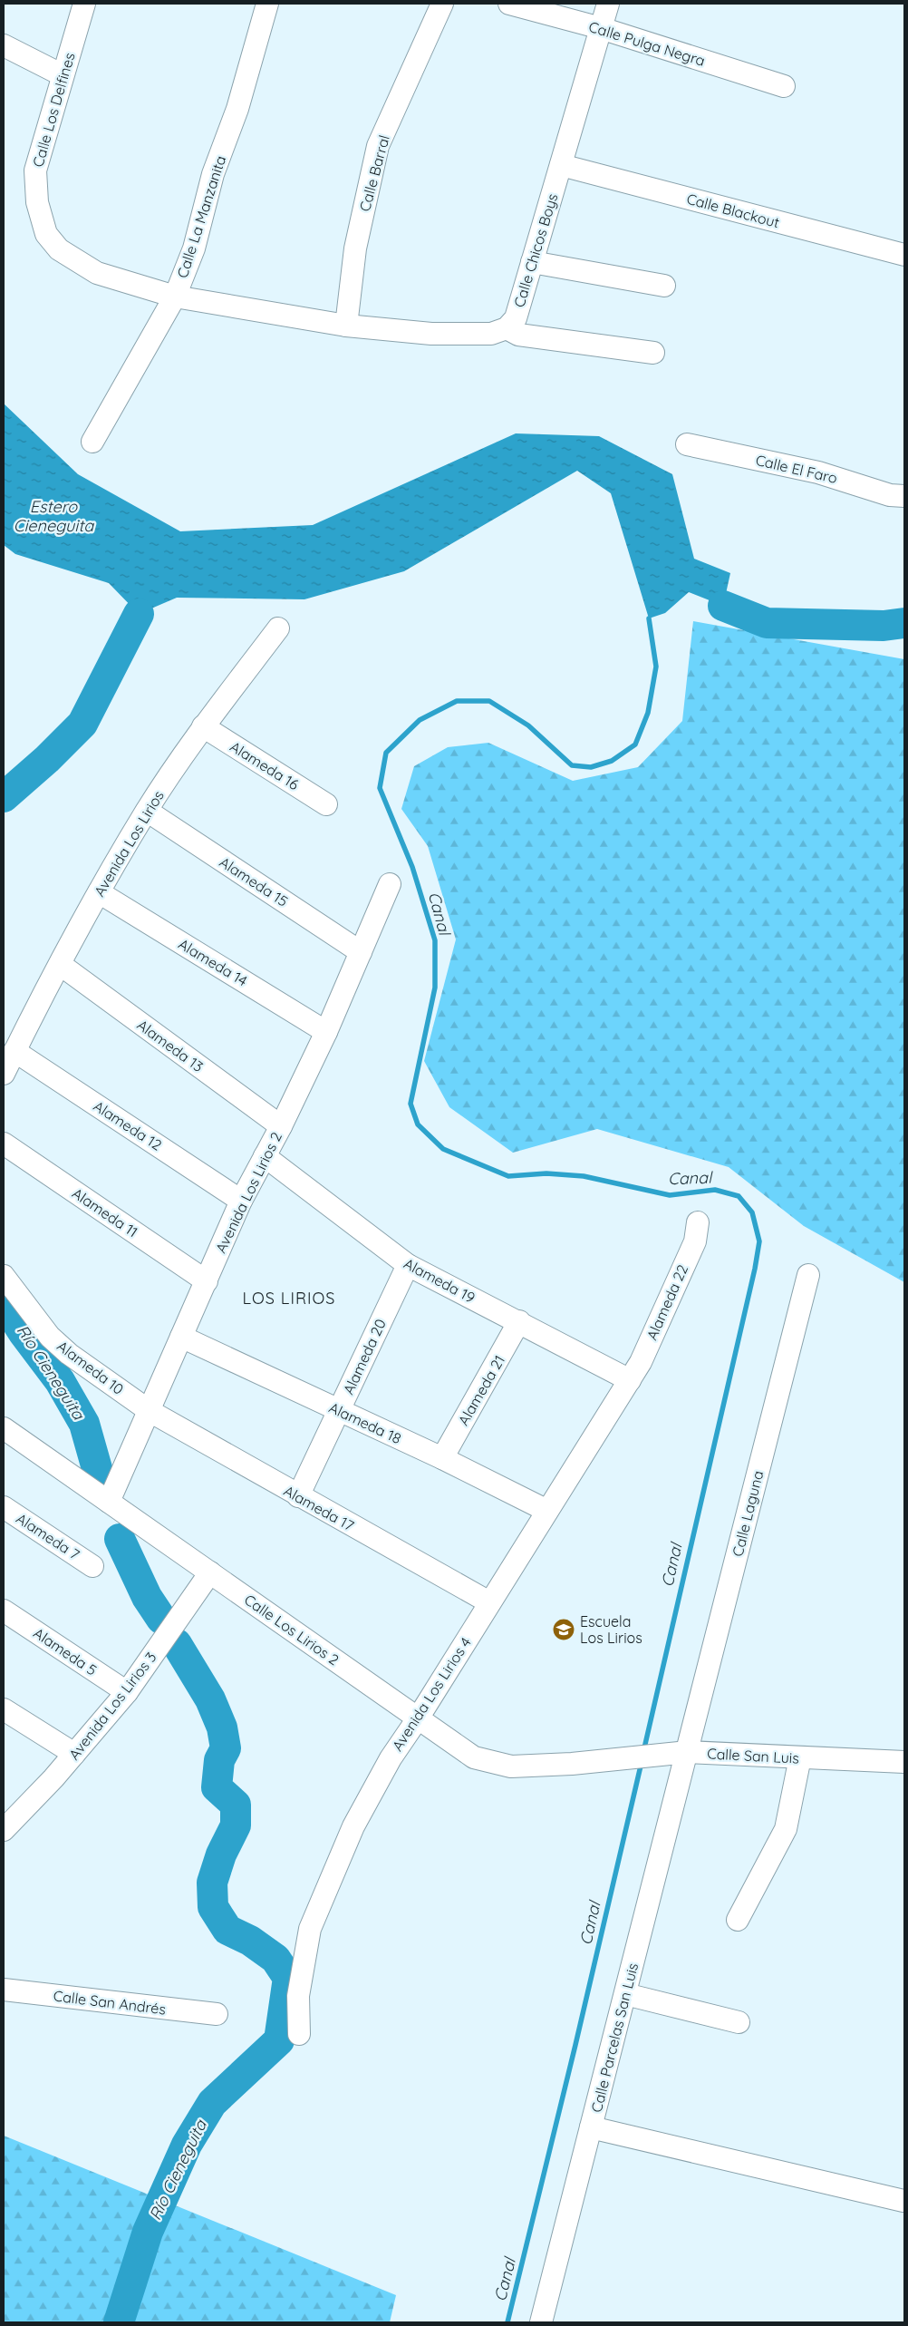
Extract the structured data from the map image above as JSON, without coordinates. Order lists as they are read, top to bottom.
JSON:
{
  "streets": {
    "street": [
      "Calle Pulga Negra",
      "Calle Los Delfines",
      "Calle Barral",
      "Calle Blackout",
      "Calle La Manzanita",
      "Calle Chicos Boys",
      "Calle El Faro",
      "Alameda 16",
      "Avenida Los Lirios",
      "Alameda 15",
      "Alameda 14",
      "Alameda 13",
      "Alameda 12",
      "Avenida Los Lirios 2",
      "Alameda 11",
      "Alameda 19",
      "Alameda 22",
      "Alameda 20",
      "Alameda 10",
      "Alameda 21",
      "Alameda 18",
      "Alameda 17",
      "Calle Laguna",
      "Alameda 7",
      "Calle Los Lirios 2",
      "Alameda 5",
      "Avenida Los Lirios 4",
      "Avenida Los Lirios 3",
      "Calle San Luis",
      "Calle San Andrés",
      "Calle Parcelas San Luis"
    ]
  },
  "crossings": [
    ["Calle Pulga Negra", "Calle Chicos Boys"],
    ["Calle Los Delfines", "Calle La Manzanita"],
    ["Calle Blackout", "Calle Chicos Boys"],
    ["Alameda 16", "Avenida Los Lirios"],
    ["Avenida Los Lirios", "Alameda 15"],
    ["Avenida Los Lirios", "Alameda 14"],
    ["Avenida Los Lirios", "Alameda 13"],
    ["Avenida Los Lirios", "Alameda 12"],
    ["Alameda 15", "Avenida Los Lirios 2"],
    ["Alameda 14", "Avenida Los Lirios 2"],
    ["Alameda 13", "Avenida Los Lirios 2"],
    ["Alameda 12", "Avenida Los Lirios 2"],
    ["Avenida Los Lirios 2", "Alameda 11"],
    ["Avenida Los Lirios 2", "Alameda 19"],
    ["Avenida Los Lirios 2", "Alameda 10"],
    ["Avenida Los Lirios 2", "Alameda 18"],
    ["Avenida Los Lirios 2", "Alameda 17"],
    ["Avenida Los Lirios 2", "Calle Los Lirios 2"],
    ["Alameda 19", "Alameda 22"],
    ["Alameda 19", "Alameda 20"],
    ["Alameda 19", "Alameda 21"],
    ["Alameda 19", "Avenida Los Lirios 4"],
    ["Alameda 22", "Avenida Los Lirios 4"],
    ["Alameda 20", "Alameda 18"],
    ["Alameda 20", "Alameda 17"],
    ["Alameda 10", "Alameda 17"],
    ["Alameda 21", "Alameda 18"],
    ["Alameda 18", "Avenida Los Lirios 4"],
    ["Alameda 17", "Avenida Los Lirios 4"],
    ["Calle Laguna", "Calle San Luis"],
    ["Calle Laguna", "Calle Parcelas San Luis"],
    ["Calle Los Lirios 2", "Avenida Los Lirios 4"],
    ["Calle Los Lirios 2", "Avenida Los Lirios 3"],
    ["Calle Los Lirios 2", "Calle San Luis"],
    ["Alameda 5", "Avenida Los Lirios 3"],
    ["Calle San Luis", "Calle Parcelas San Luis"]
  ],
  "districts": ["LOS LIRIOS"],
  "water": ["Estero Cieneguita", "Canal", "Río Cieneguita"],
  "places": {
    "school or university": ["Escuela Los Lirios"]
  }
}
